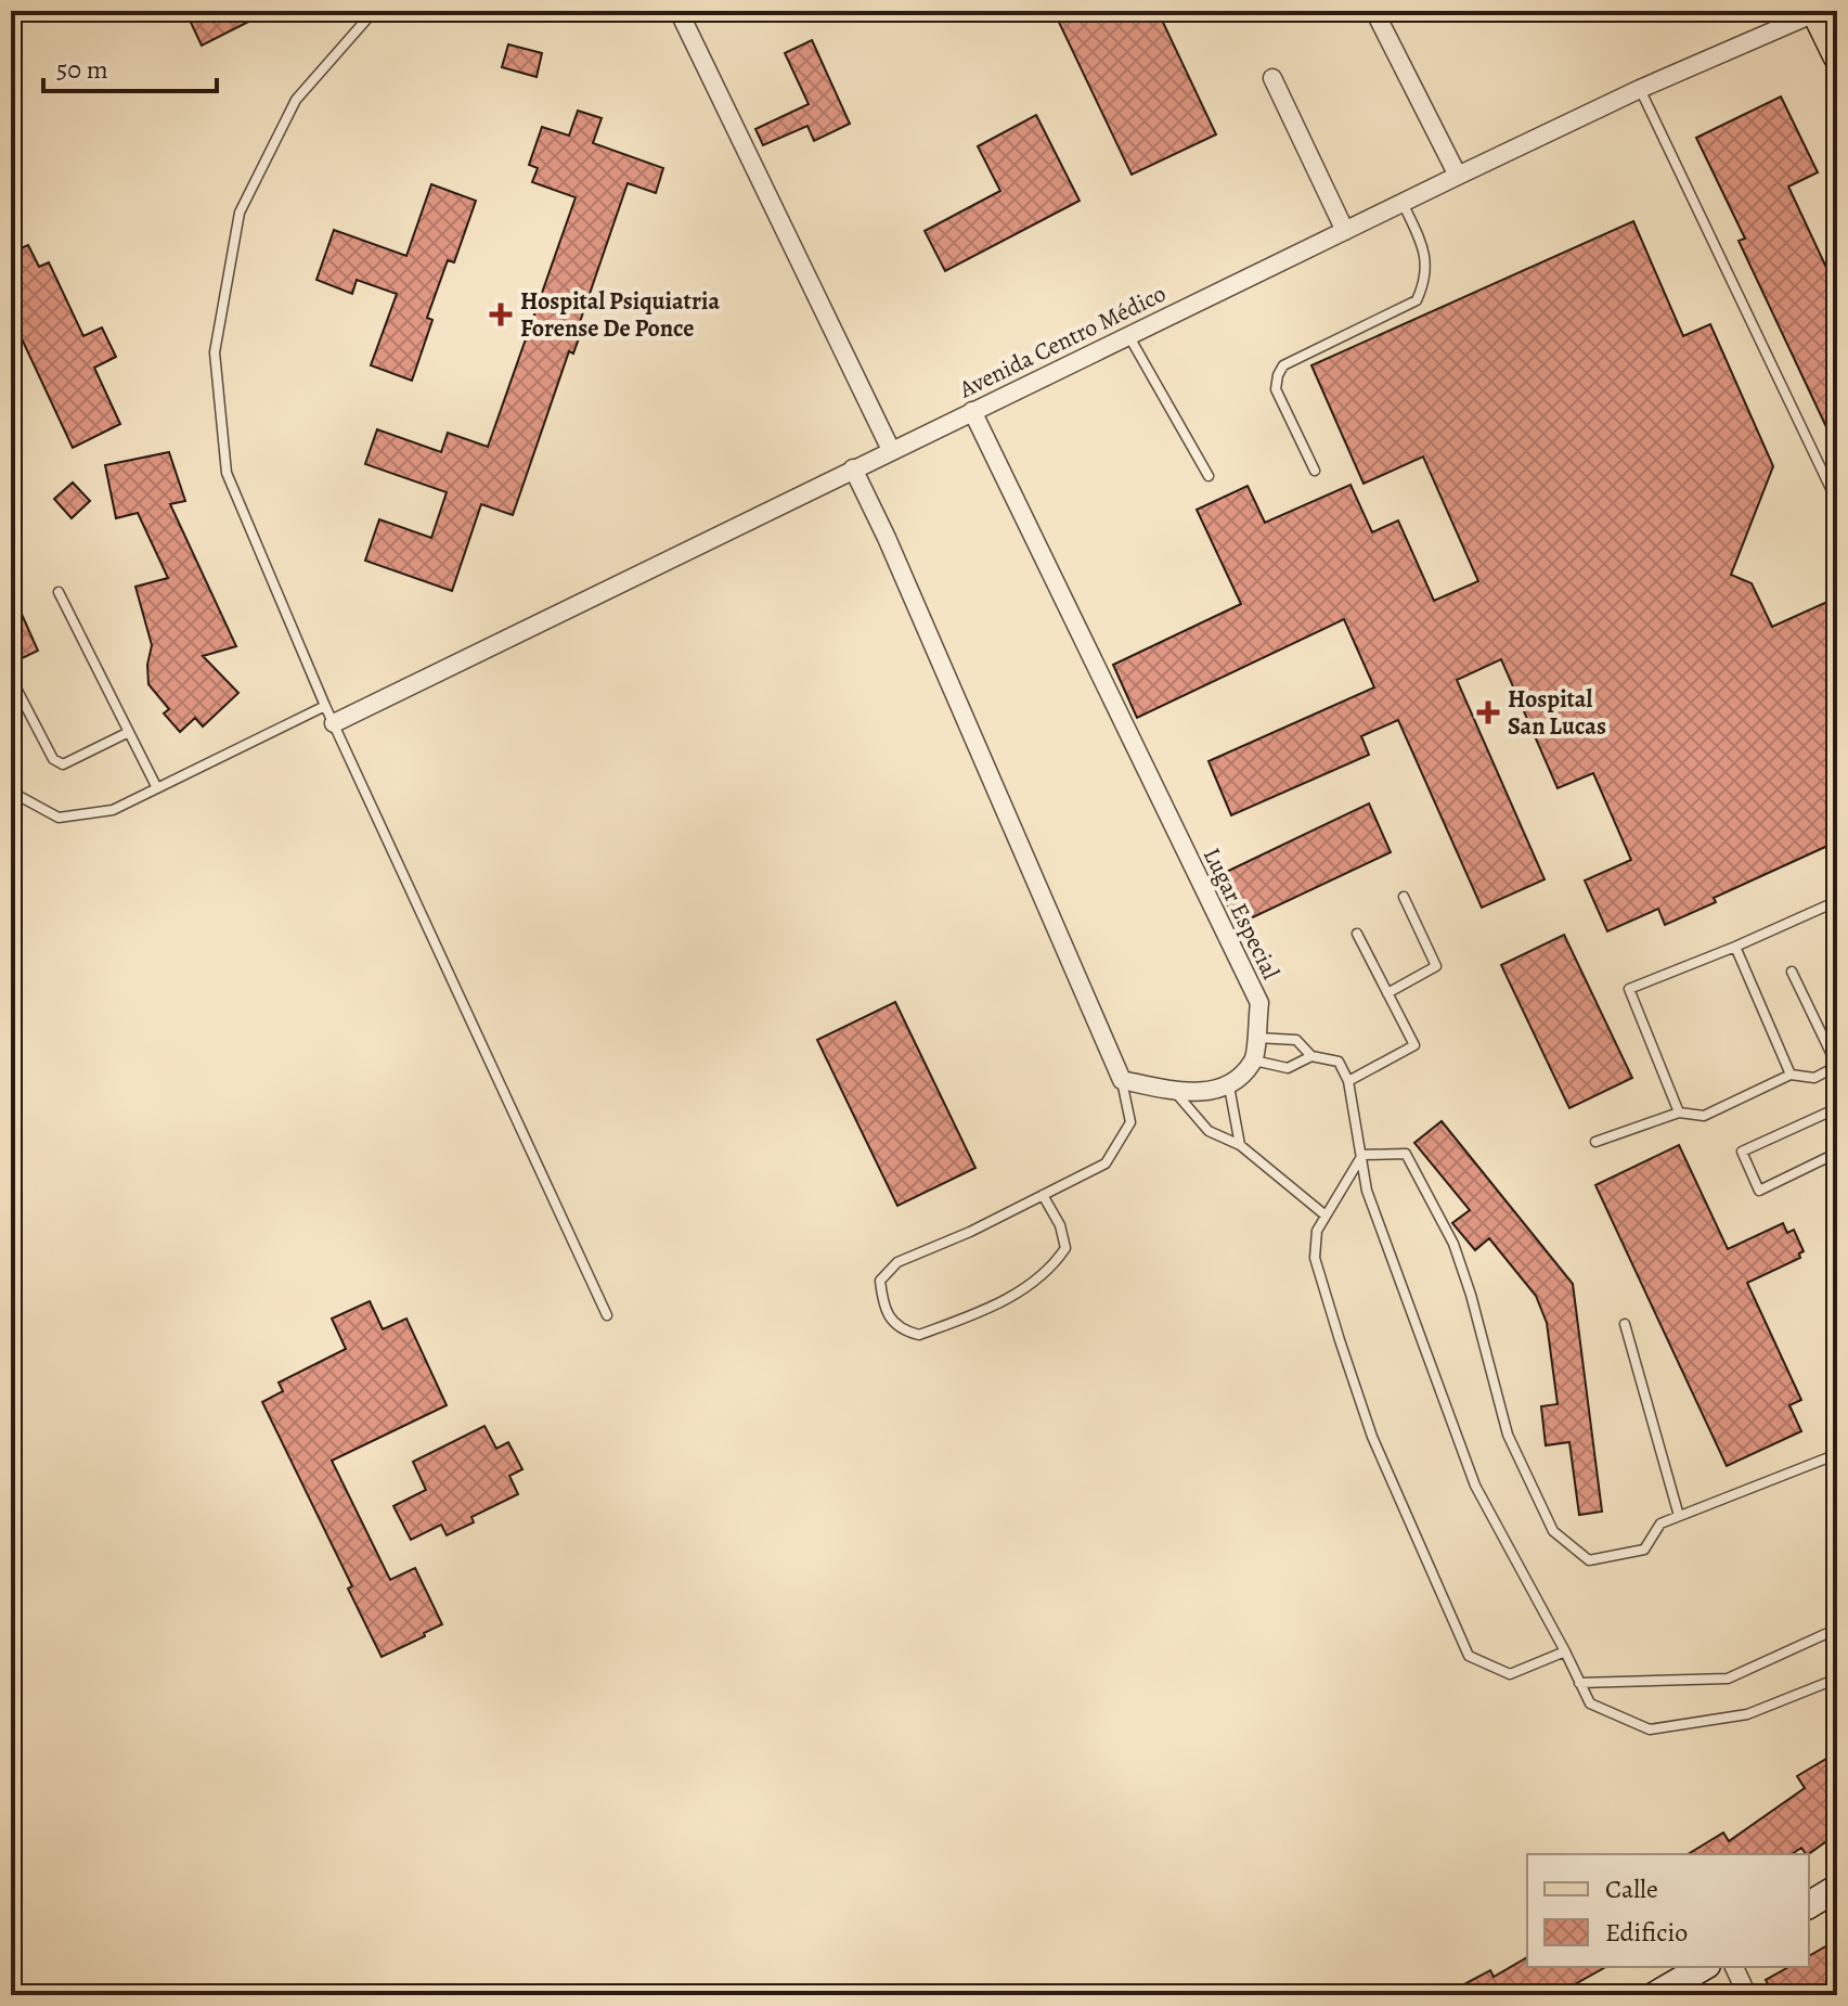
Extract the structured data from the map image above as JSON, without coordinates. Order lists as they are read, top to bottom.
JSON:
{
  "streets": {
    "street": ["Avenida Centro Médico", "Lugar Especial"]
  },
  "crossings": [
    ["Avenida Centro Médico", "Lugar Especial"]
  ],
  "places": {
    "health": ["Hospital Psiquiatria Forense De Ponce", "Hospital San Lucas"]
  },
  "legend": ["Calle", "Edificio"],
  "scale_bar": "50 m"
}
